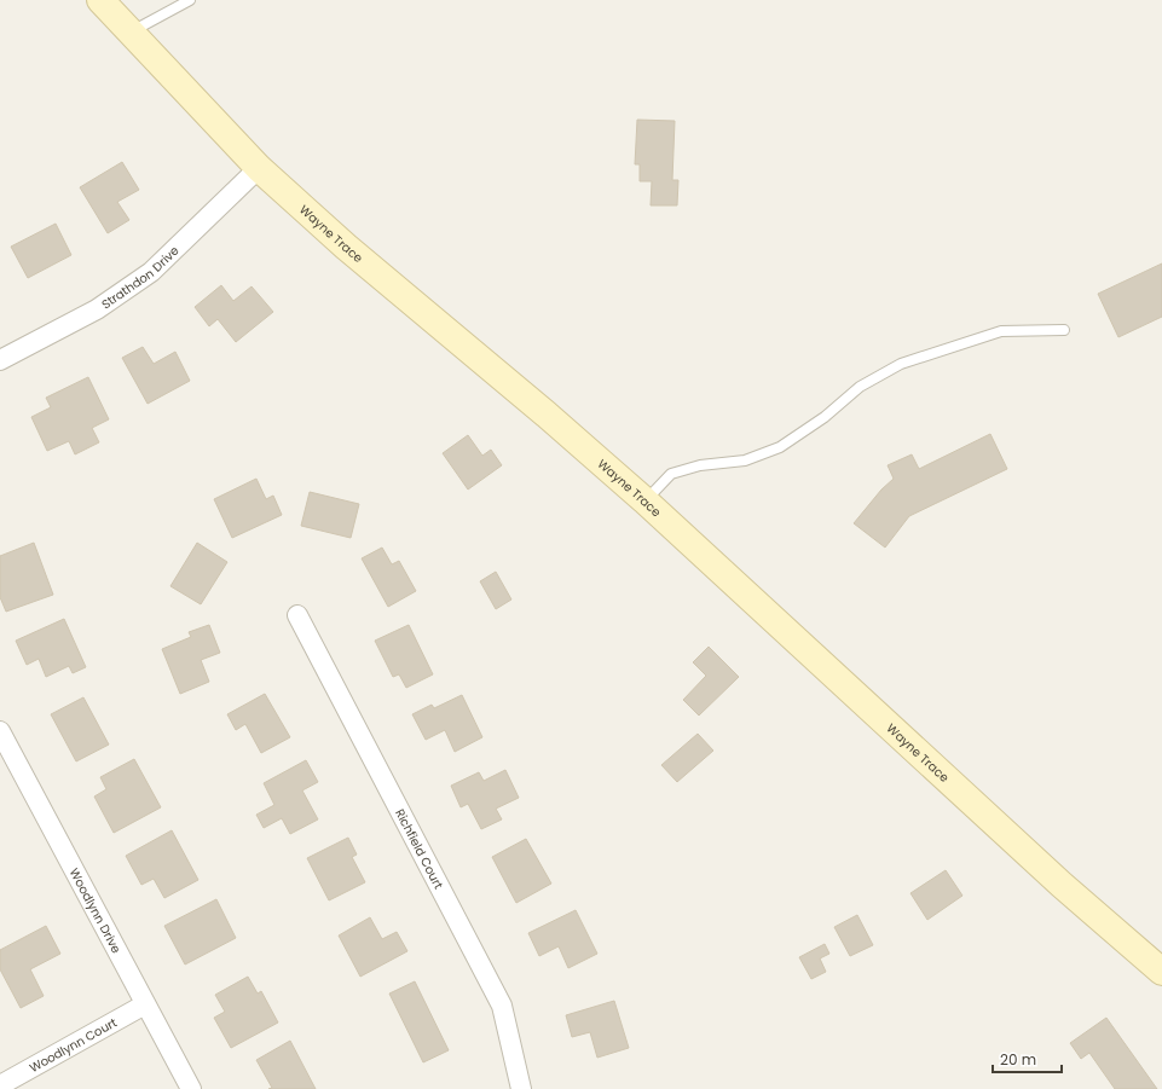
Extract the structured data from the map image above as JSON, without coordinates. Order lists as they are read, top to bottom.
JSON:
{
  "streets": {
    "street": [
      "Wayne Trace",
      "Strathdon Drive",
      "Richfield Court",
      "Woodlynn Drive",
      "Woodlynn Court"
    ]
  },
  "crossings": [
    ["Wayne Trace", "Strathdon Drive"],
    ["Woodlynn Drive", "Woodlynn Court"]
  ],
  "scale_bar": "20 m"
}
